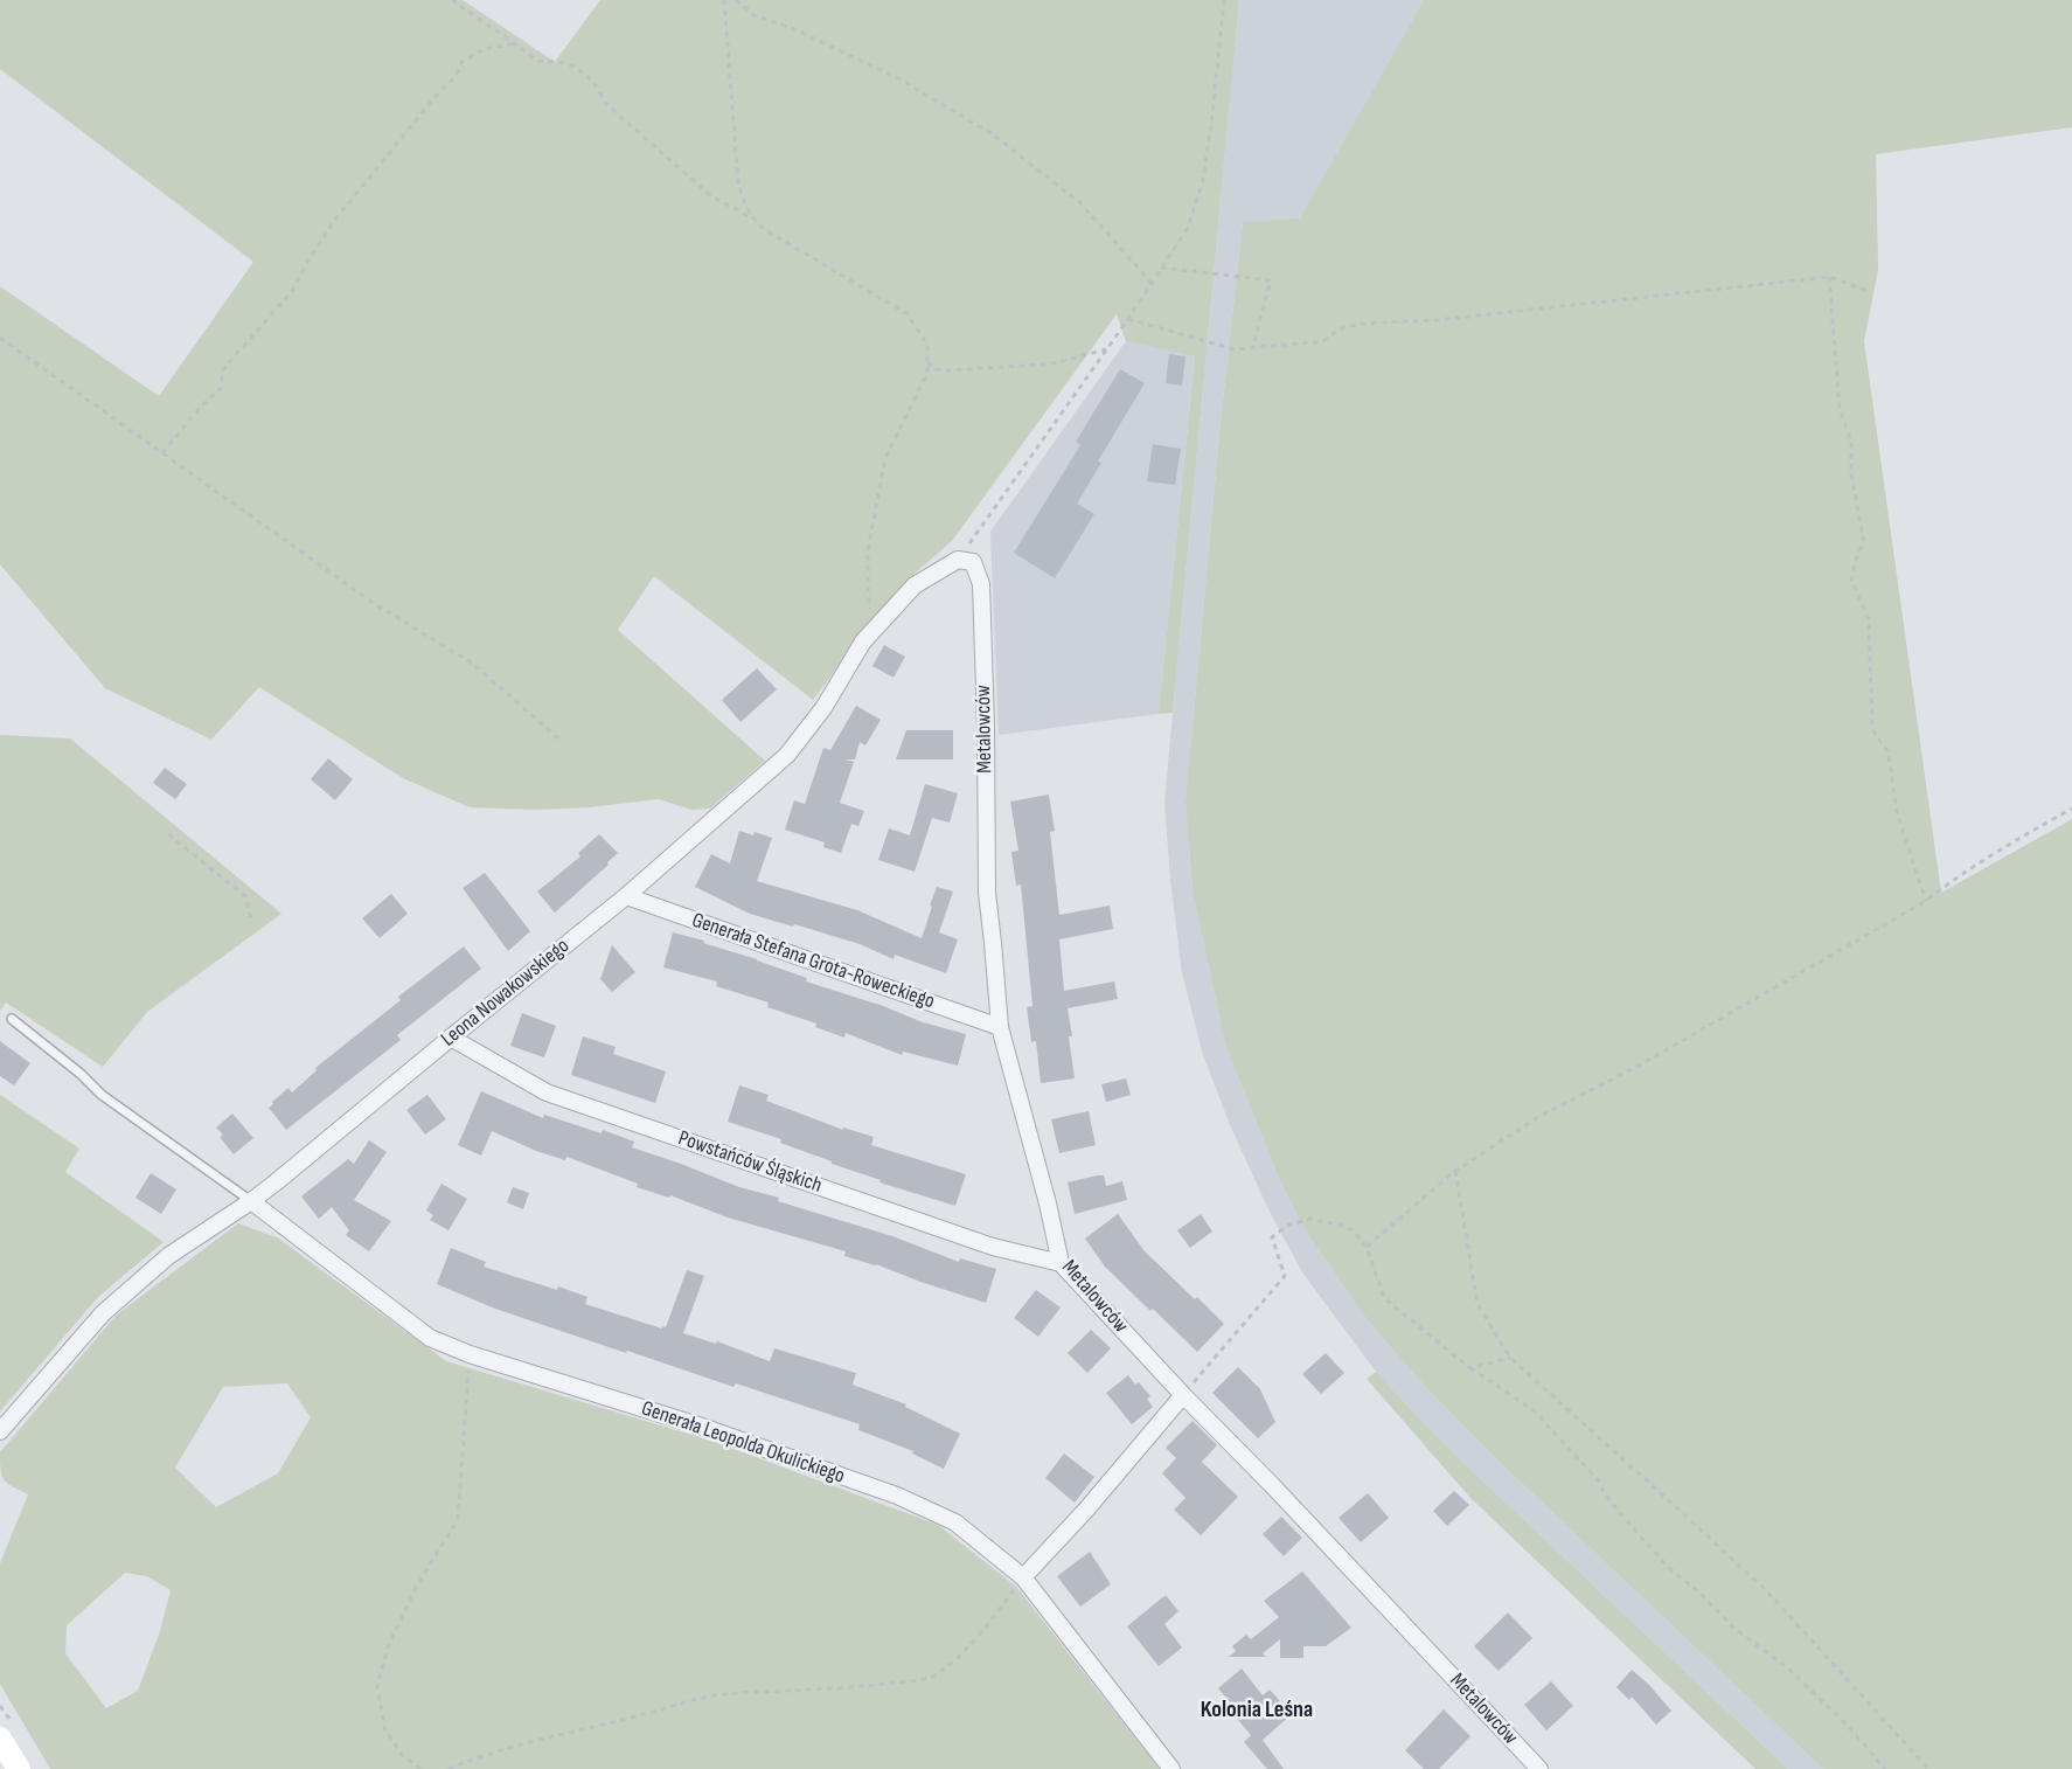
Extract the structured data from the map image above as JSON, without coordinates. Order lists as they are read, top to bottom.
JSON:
{
  "streets": {
    "street": [
      "Metalowców",
      "Generała Stefana Grota-Roweckiego",
      "Leona Nowakowskiego",
      "Powstańców Śląskich",
      "Generała Leopolda Okulickiego"
    ]
  },
  "crossings": [
    ["Metalowców", "Generała Stefana Grota-Roweckiego"],
    ["Metalowców", "Leona Nowakowskiego"],
    ["Metalowców", "Powstańców Śląskich"],
    ["Generała Stefana Grota-Roweckiego", "Leona Nowakowskiego"],
    ["Leona Nowakowskiego", "Powstańców Śląskich"],
    ["Leona Nowakowskiego", "Generała Leopolda Okulickiego"]
  ],
  "districts": ["Kolonia Leśna"]
}
